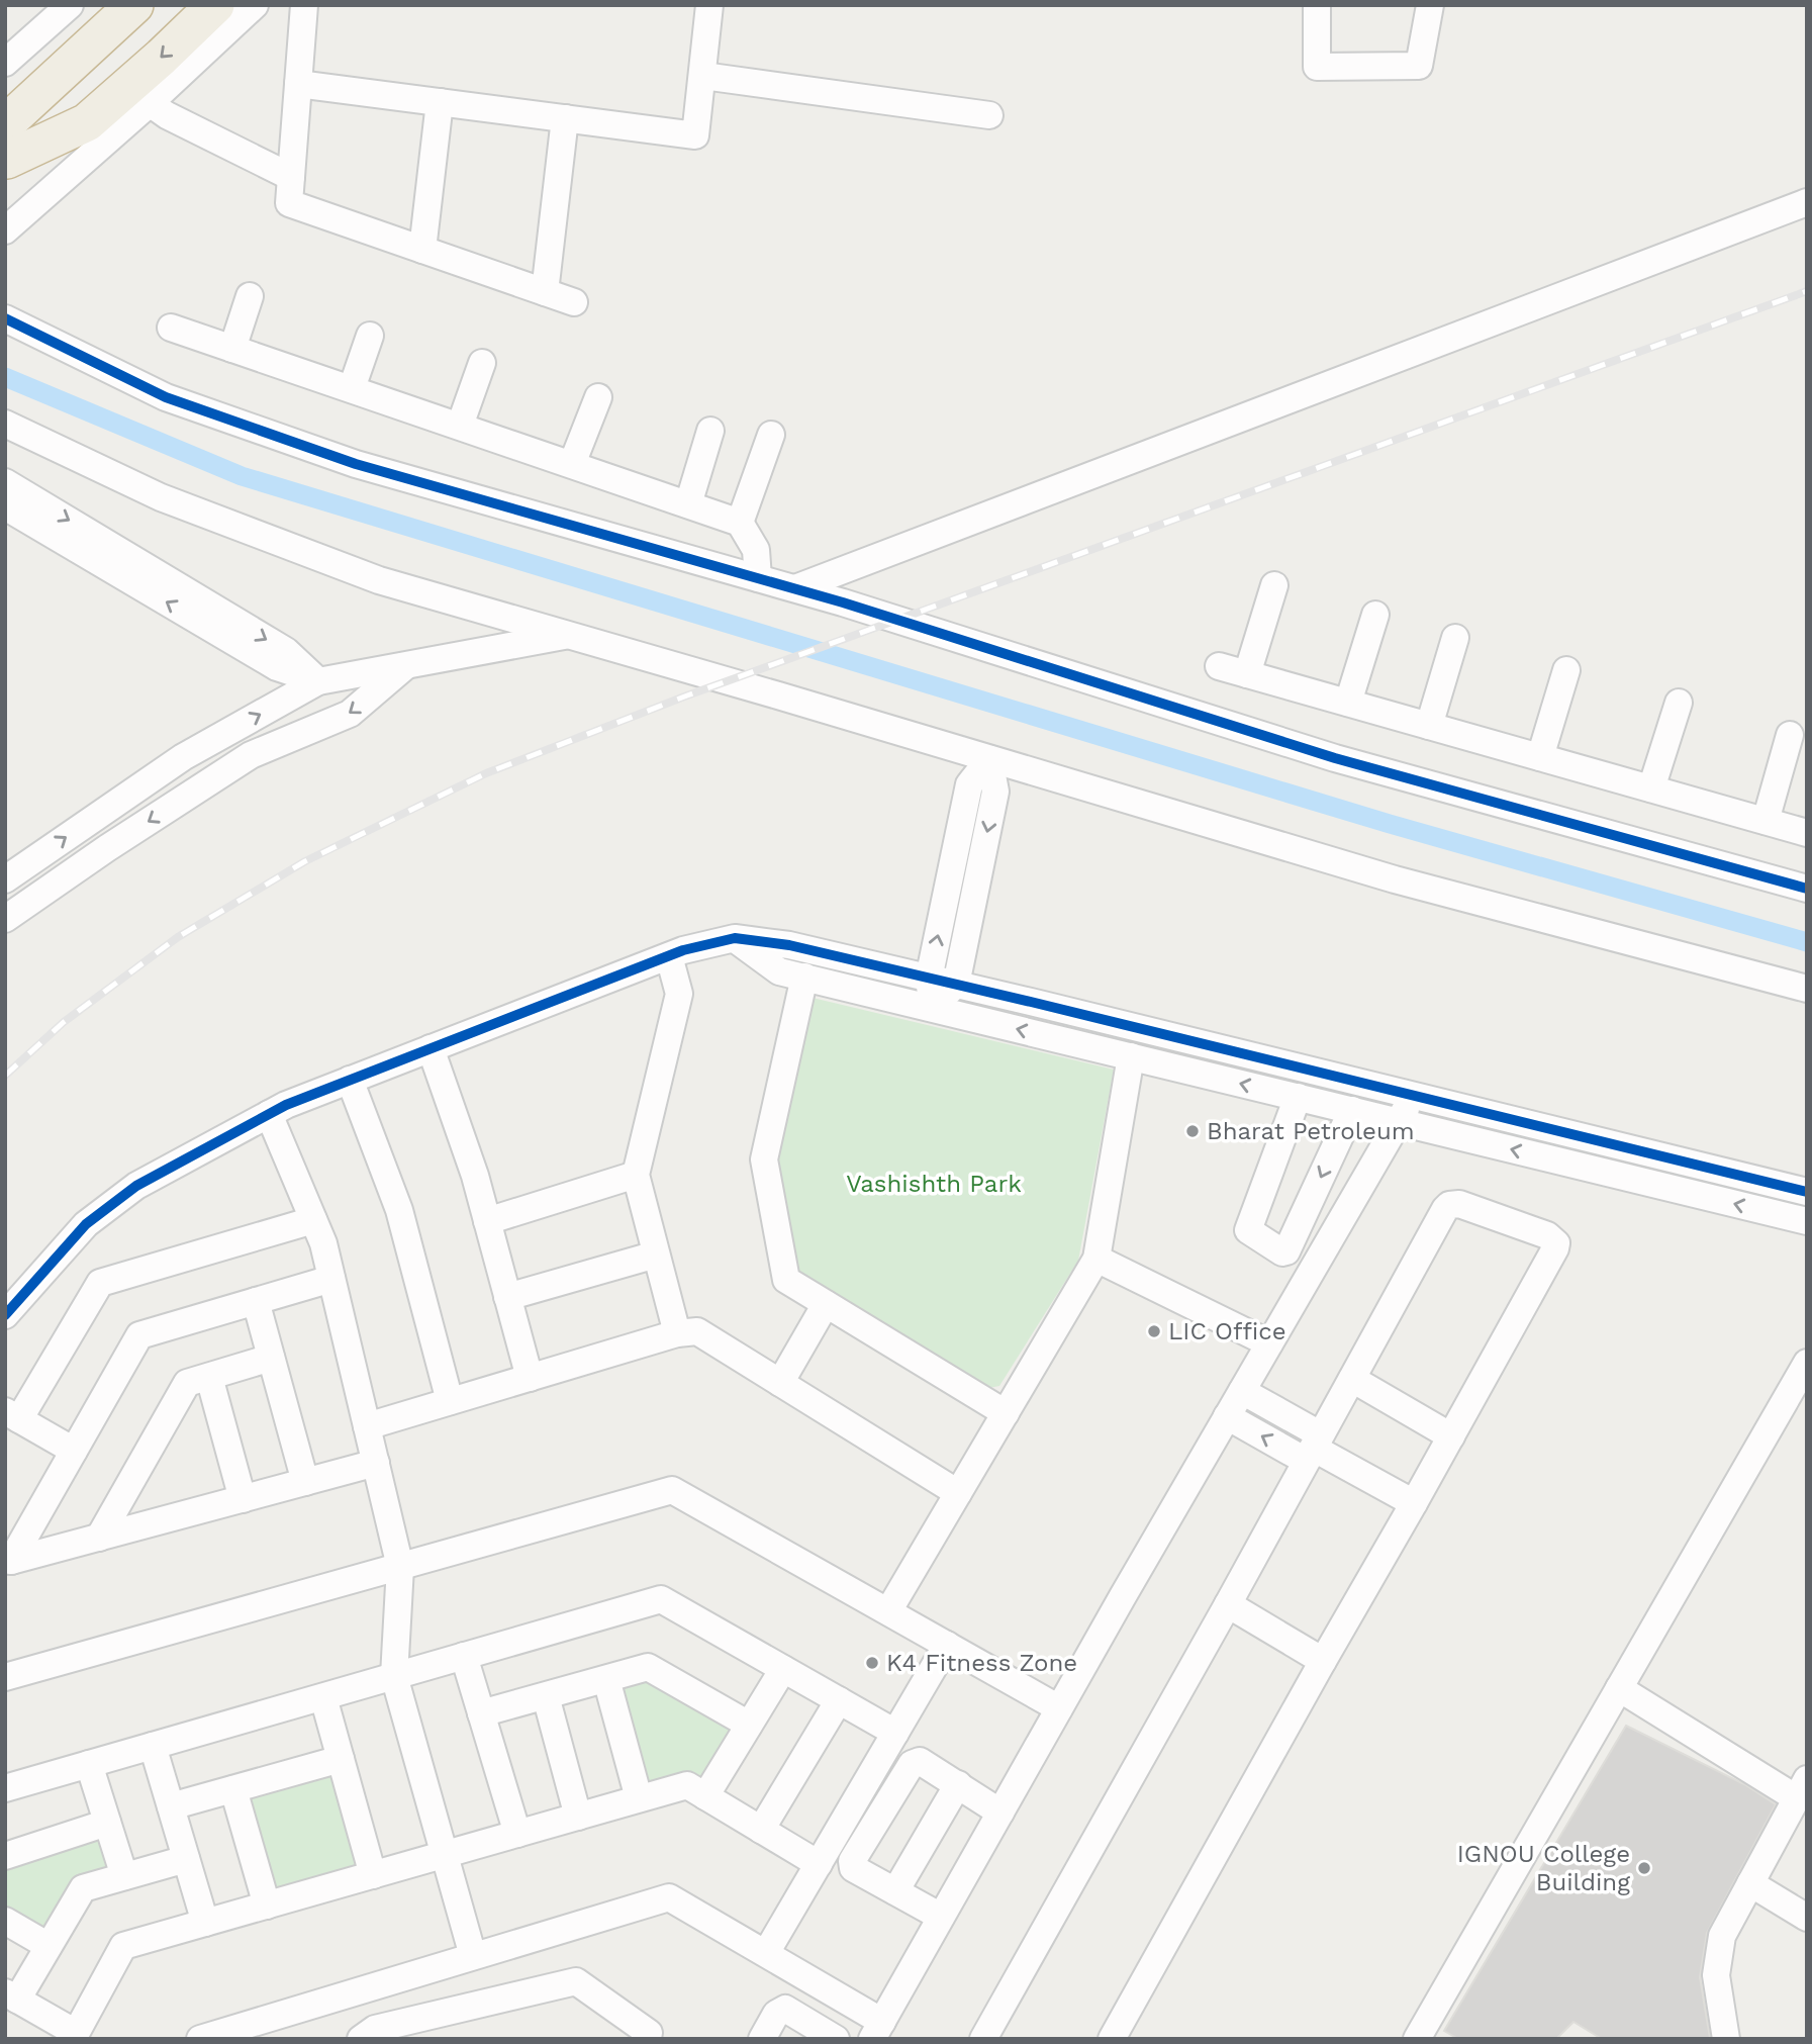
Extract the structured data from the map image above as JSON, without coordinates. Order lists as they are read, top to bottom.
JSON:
{
  "parks": ["Vashishth Park"],
  "places": [
    "Bharat Petroleum",
    "LIC Office",
    "K4 Fitness Zone",
    "IGNOU College Building"
  ]
}
